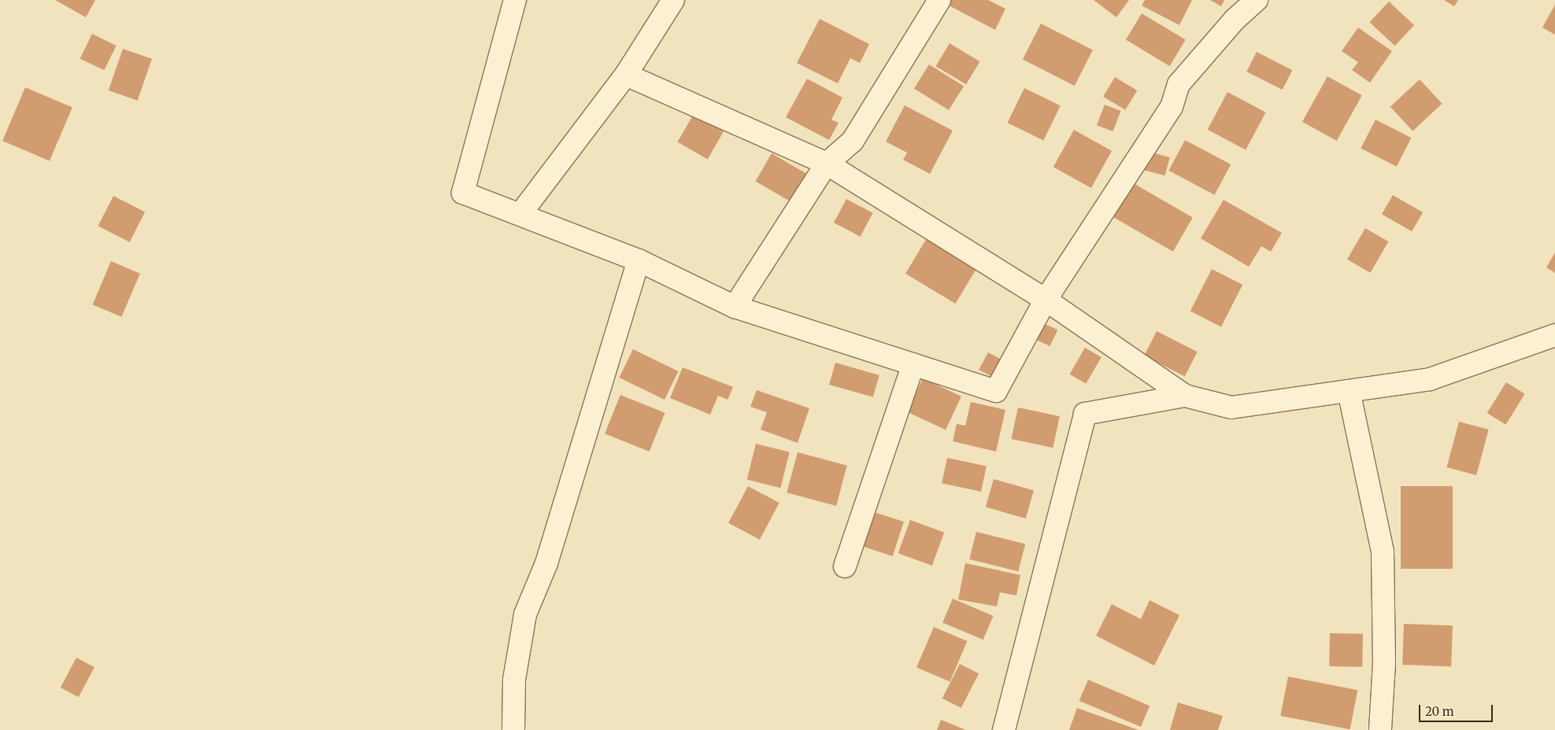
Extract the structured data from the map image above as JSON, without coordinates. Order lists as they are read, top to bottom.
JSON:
{
  "scale_bar": "20 m"
}
